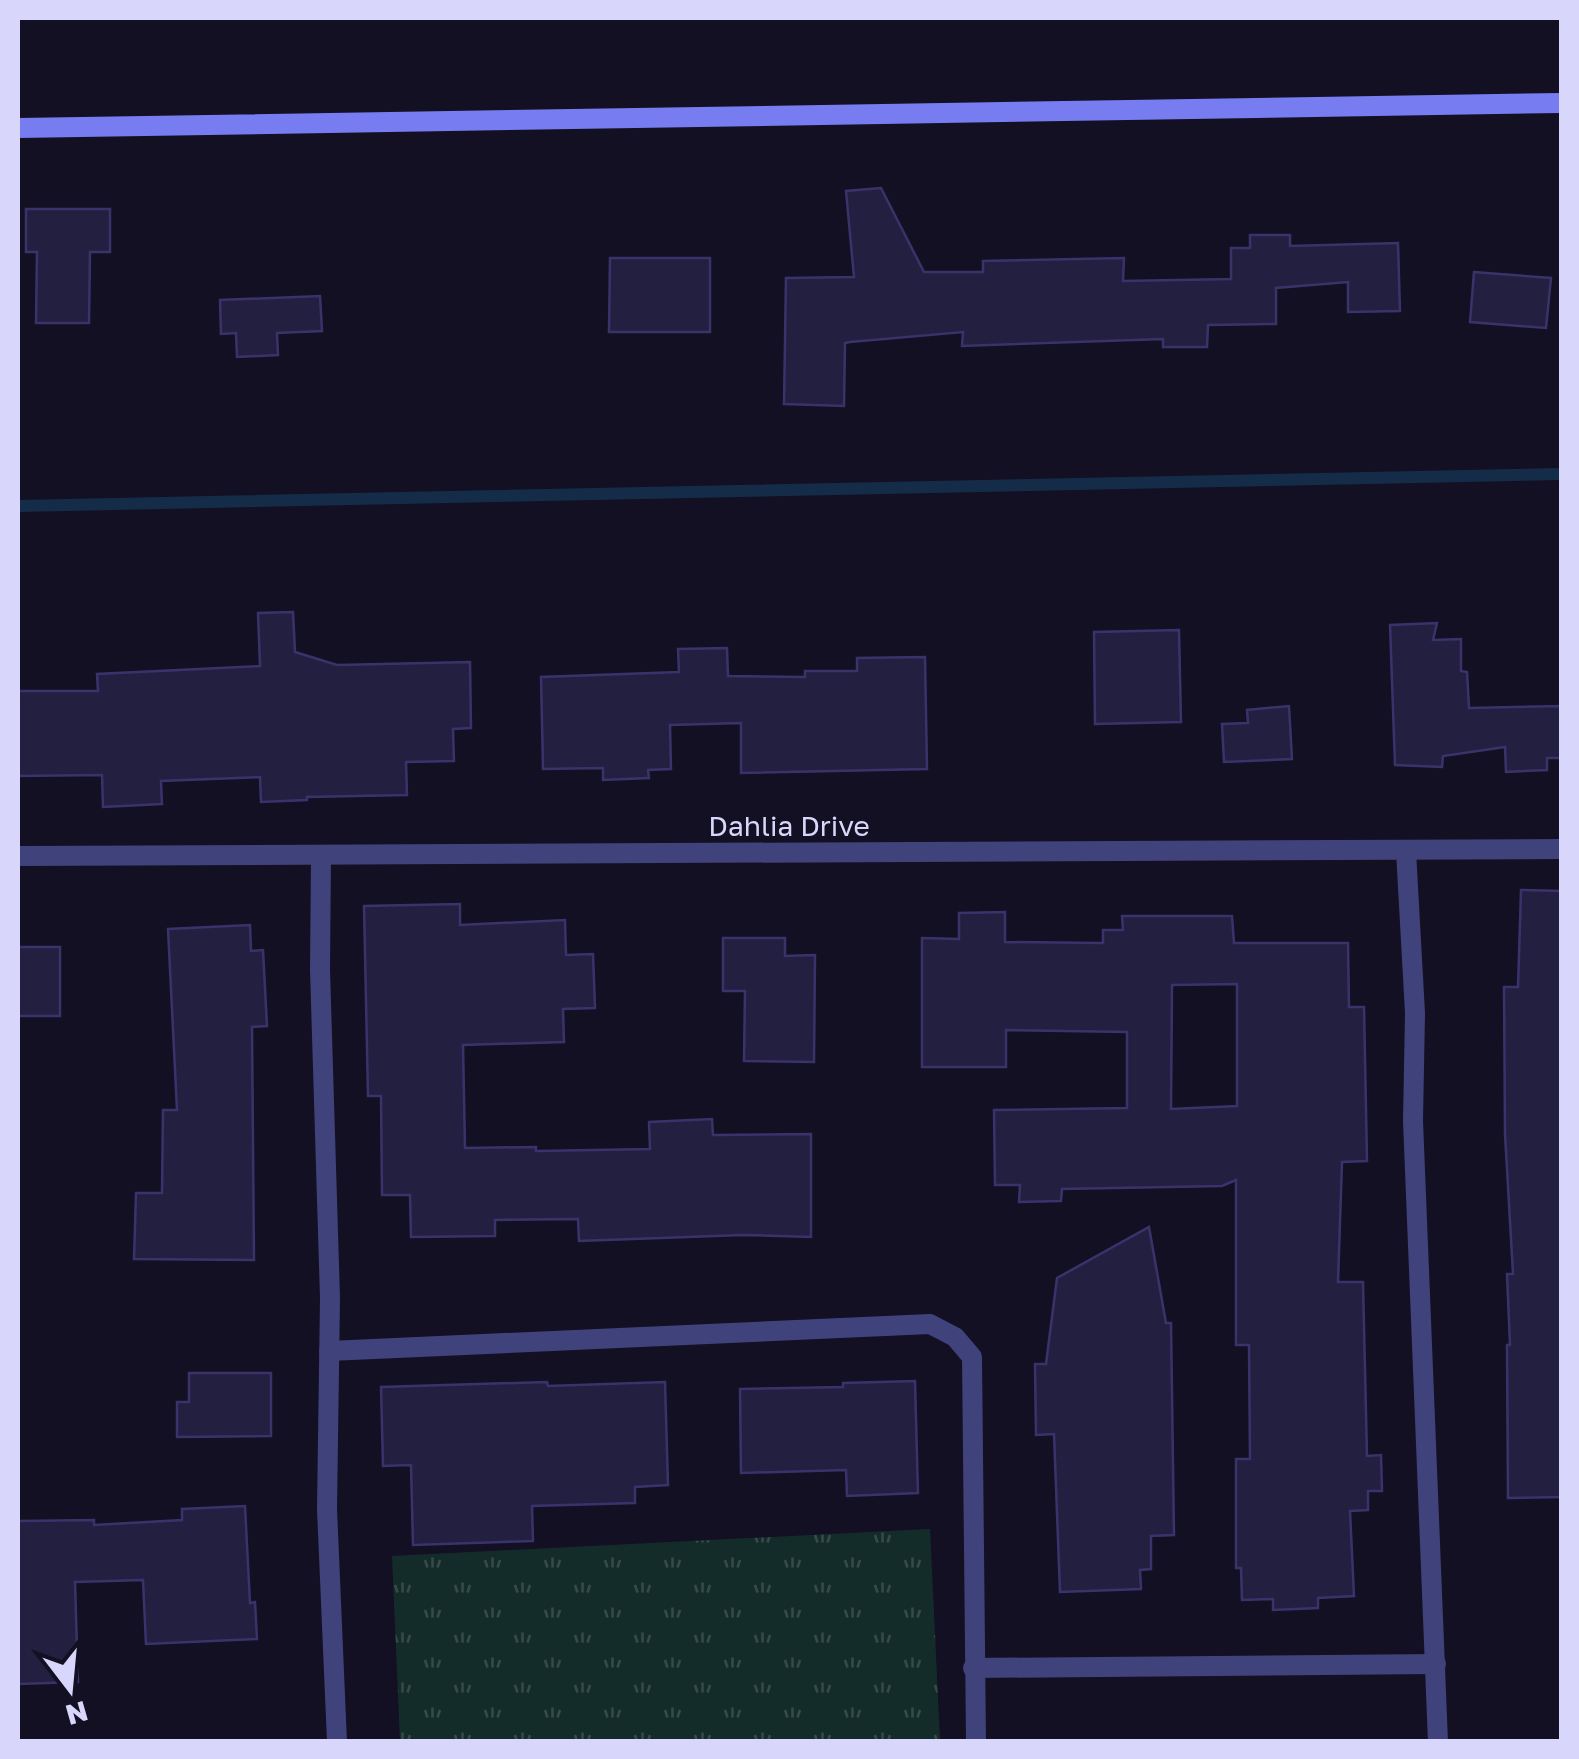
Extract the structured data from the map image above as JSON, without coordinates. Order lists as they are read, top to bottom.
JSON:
{
  "streets": {
    "street": ["Dahlia Drive"]
  },
  "north": "bottom"
}
